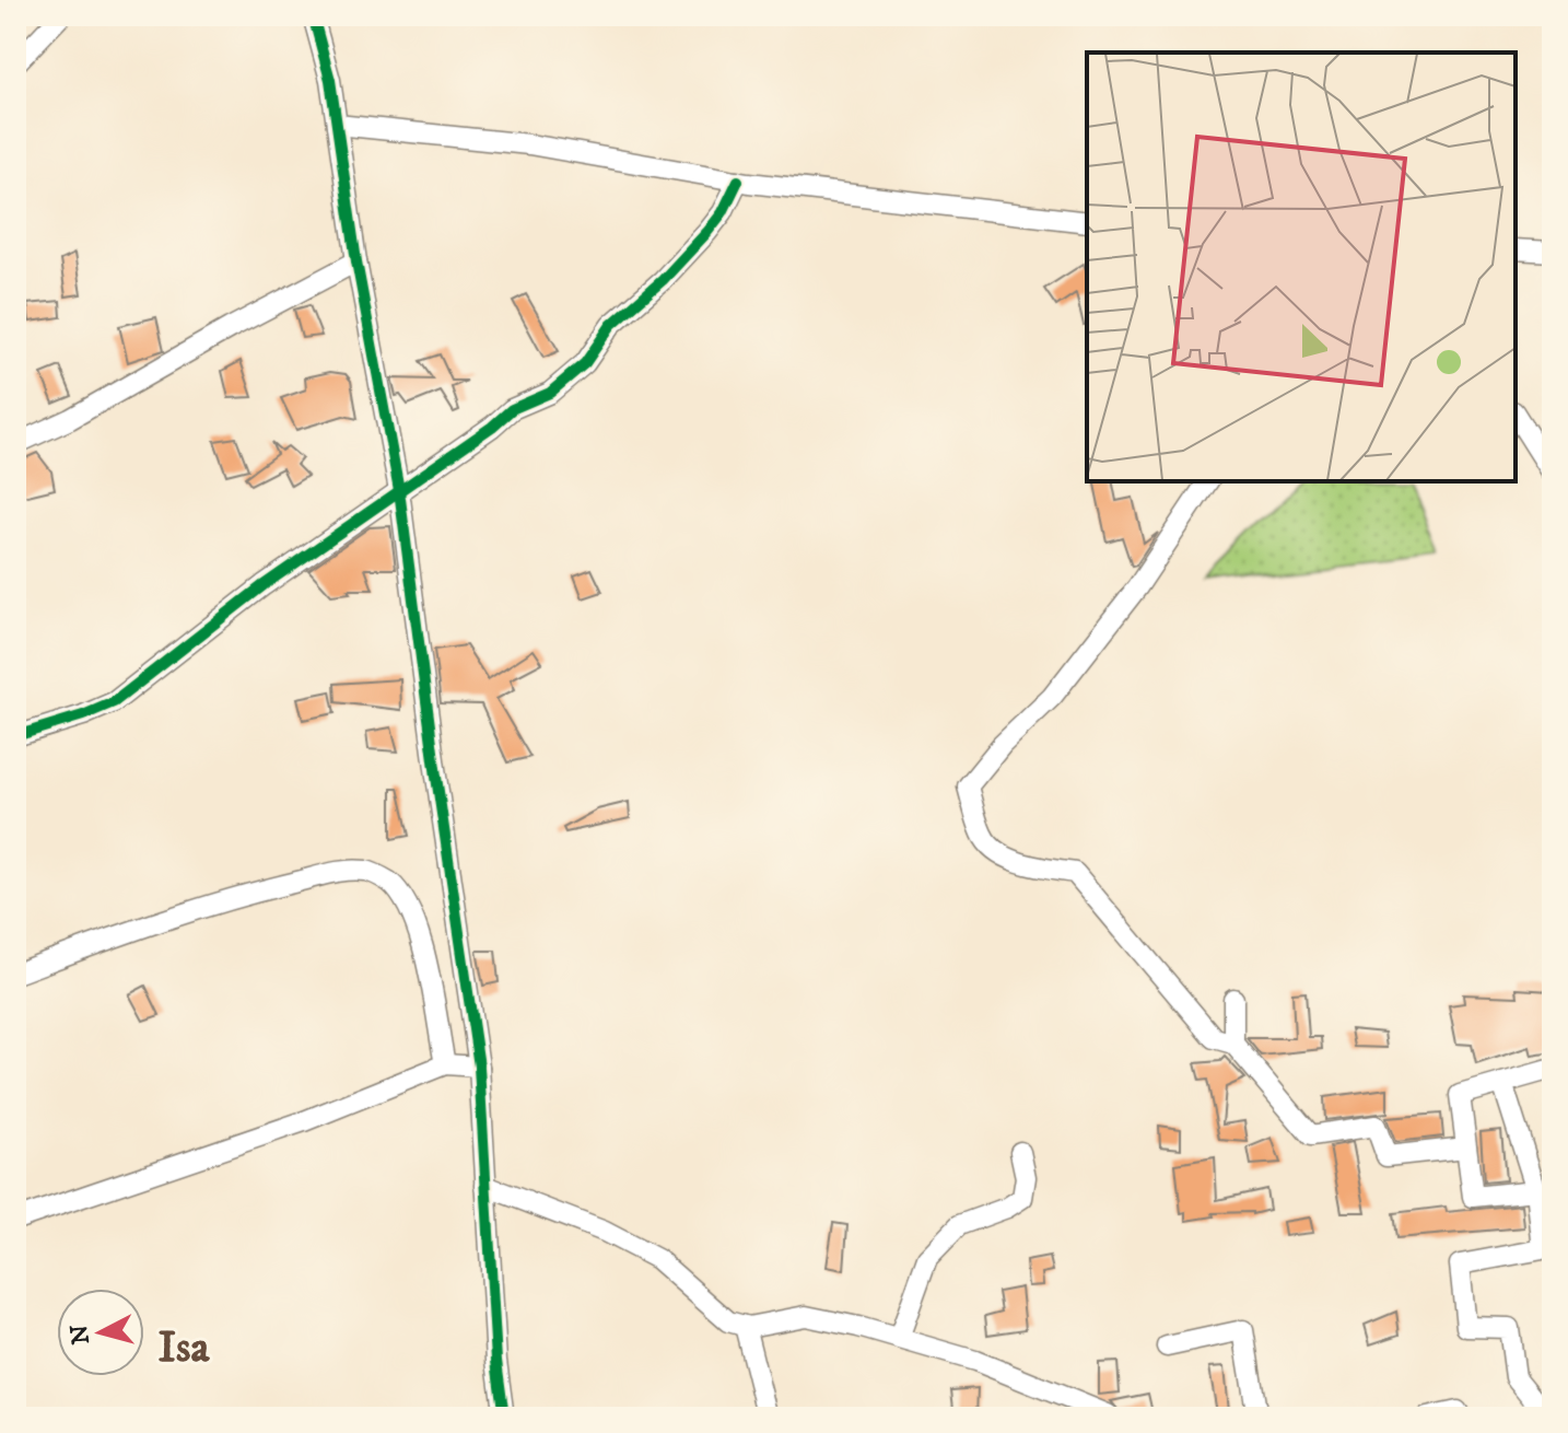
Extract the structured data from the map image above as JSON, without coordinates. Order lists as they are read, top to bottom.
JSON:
{
  "districts": ["Isa"],
  "north": "left"
}
